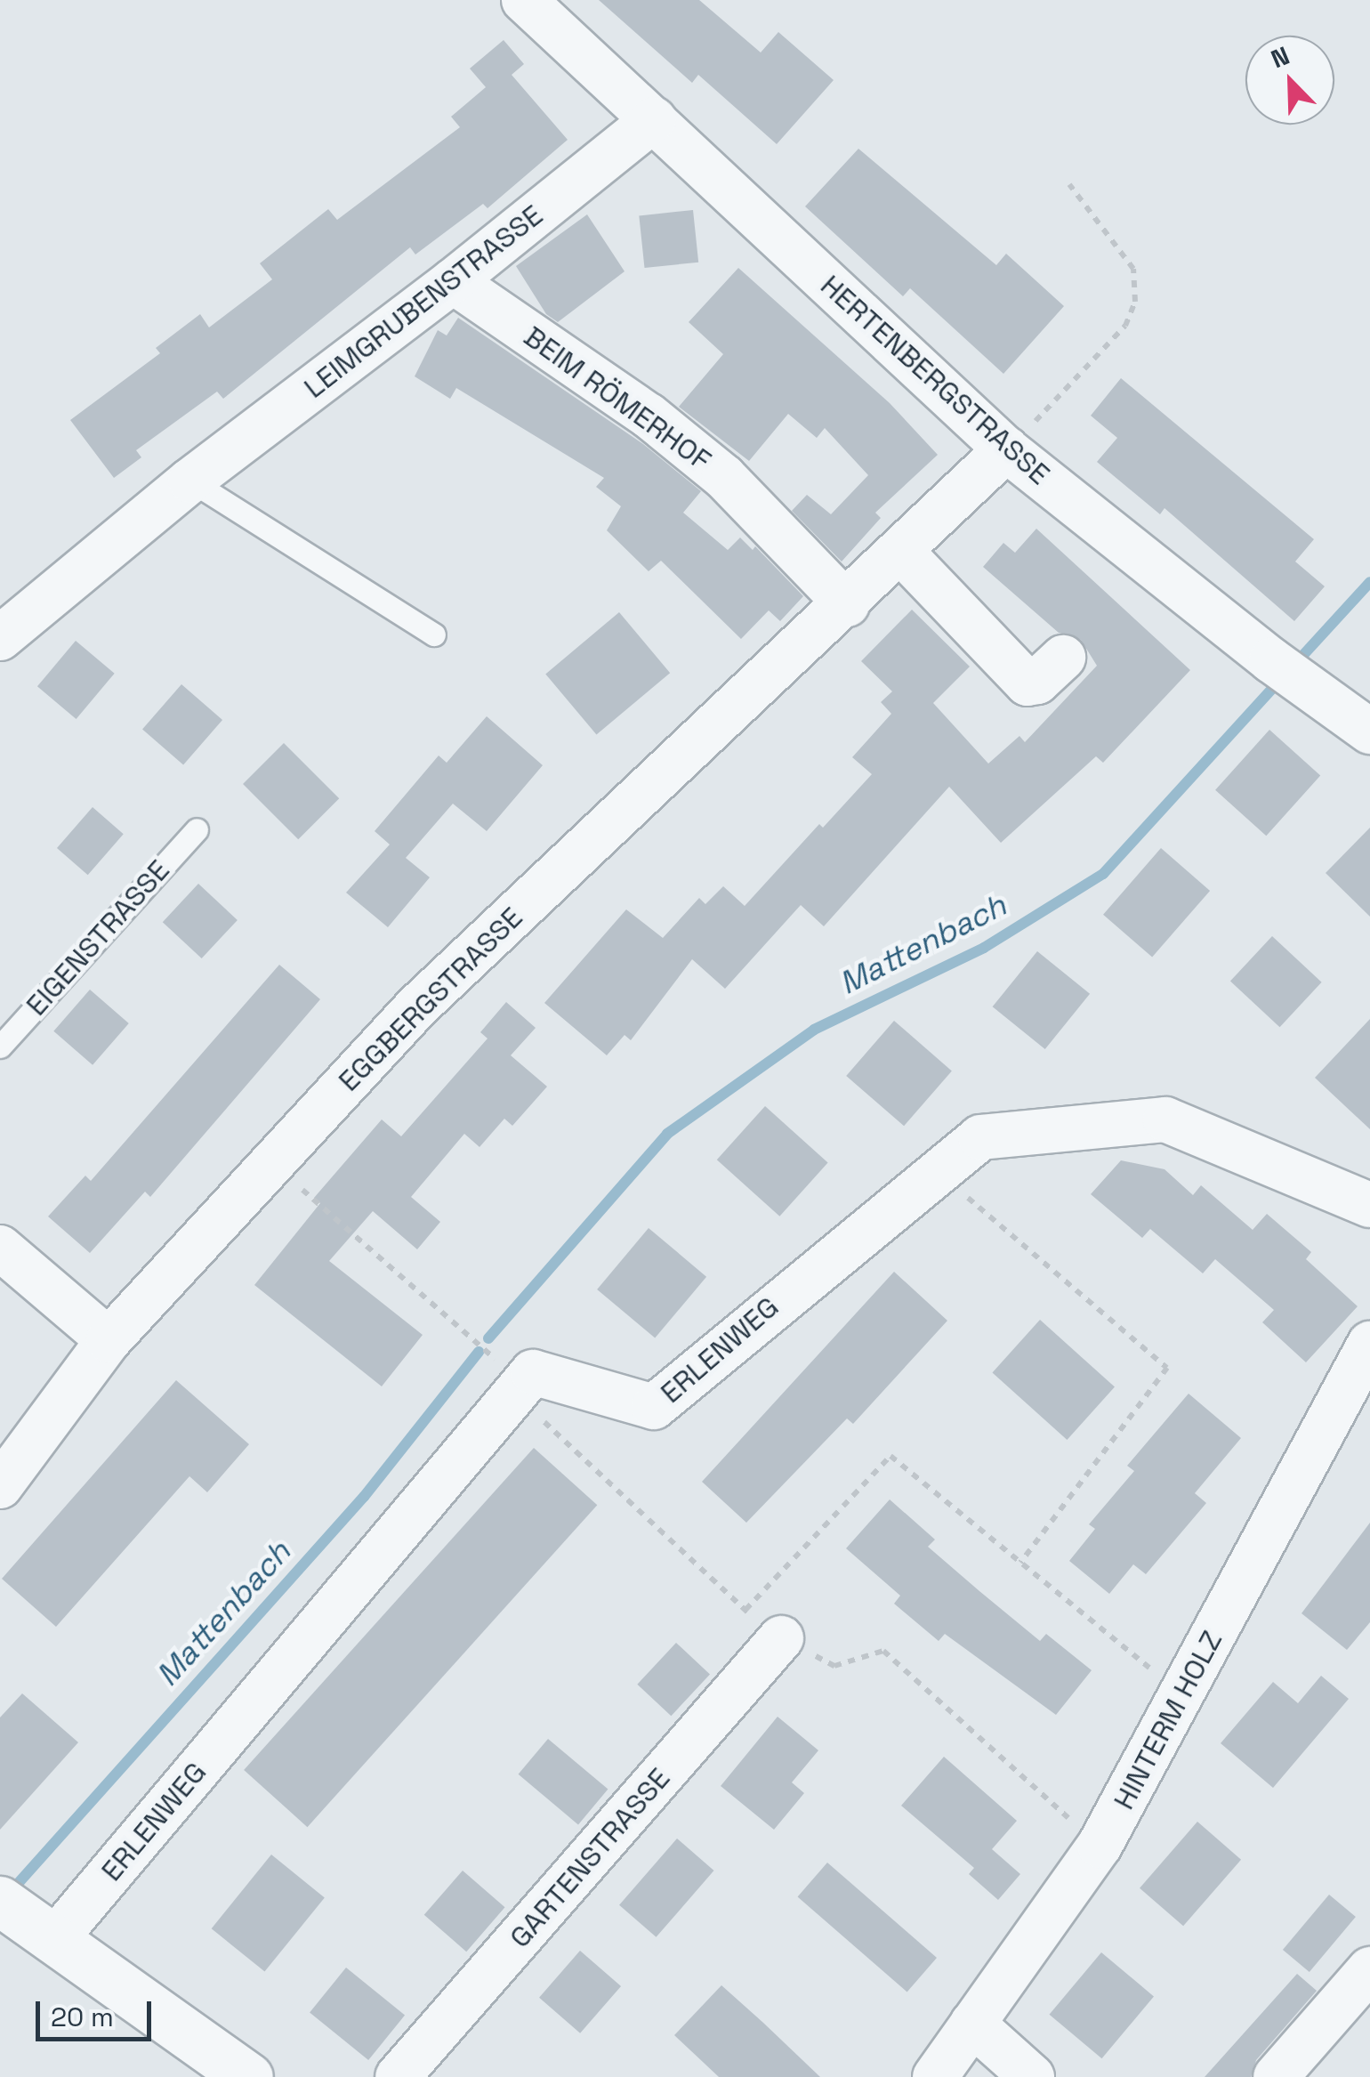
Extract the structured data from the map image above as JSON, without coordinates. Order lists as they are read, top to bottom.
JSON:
{
  "streets": {
    "street": [
      "LEIMGRUBENSTRASSE",
      "HERTENBERGSTRASSE",
      "BEIM RÖMERHOF",
      "EGGBERGSTRASSE",
      "ERLENWEG",
      "HINTERM HOLZ",
      "GARTENSTRASSE"
    ],
    "lane": ["EIGENSTRASSE"]
  },
  "crossings": [
    ["LEIMGRUBENSTRASSE", "HERTENBERGSTRASSE"],
    ["LEIMGRUBENSTRASSE", "BEIM RÖMERHOF"],
    ["HERTENBERGSTRASSE", "EGGBERGSTRASSE"],
    ["BEIM RÖMERHOF", "EGGBERGSTRASSE"]
  ],
  "water": ["Mattenbach"],
  "scale_bar": "20 m",
  "north": "top left"
}
